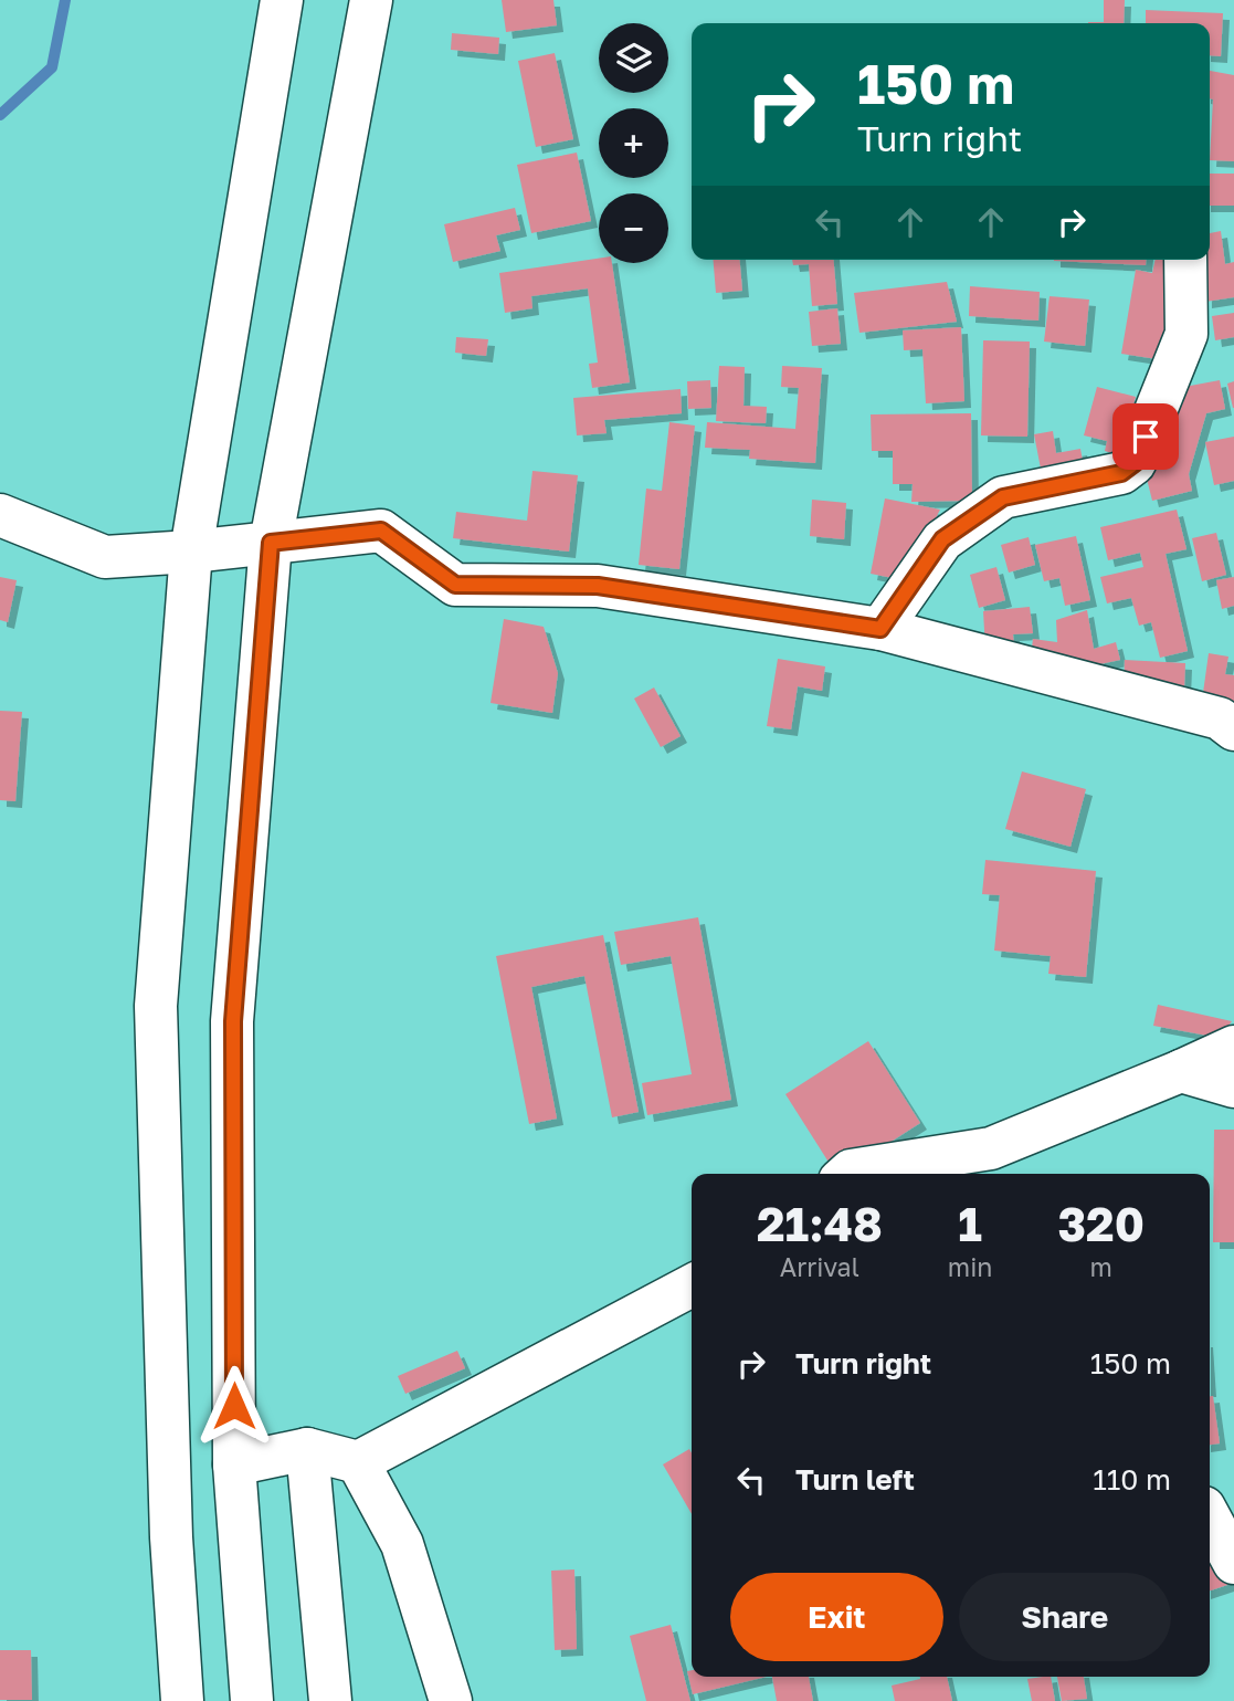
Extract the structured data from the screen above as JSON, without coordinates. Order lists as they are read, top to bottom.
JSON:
{
  "page": {
    "map_buttons": ["+", "−"],
    "turn": ["150 m", "Turn right"],
    "eta": [
      "21:48",
      "Arrival",
      "1",
      "min",
      "320",
      "m"
    ],
    "list": [
      {
        "name": "Turn right",
        "value": "150 m"
      },
      {
        "name": "Turn left",
        "value": "110 m"
      }
    ],
    "buttons": ["Exit", "Share"]
  }
}
